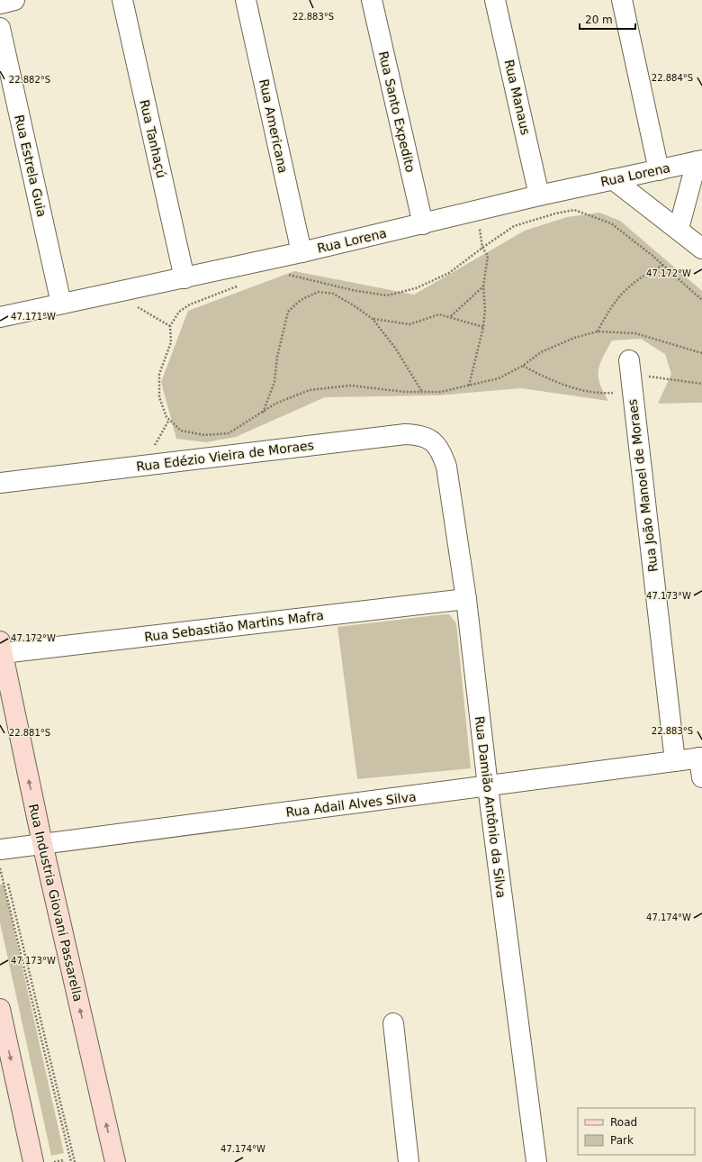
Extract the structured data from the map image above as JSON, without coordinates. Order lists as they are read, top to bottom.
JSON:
{
  "streets": {
    "street": [
      "Rua Manaus",
      "Rua Santo Expedito",
      "Rua Americana",
      "Rua Tanhaçú",
      "Rua Estrela Guia",
      "Rua Lorena",
      "Rua Edézio Vieira de Moraes",
      "Rua João Manoel de Moraes",
      "Rua Sebastião Martins Mafra",
      "Rua Adail Alves Silva",
      "Rua Damião Antônio da Silva",
      "Rua Industria Giovani Passarella"
    ]
  },
  "crossings": [
    ["Rua Manaus", "Rua Lorena"],
    ["Rua Santo Expedito", "Rua Lorena"],
    ["Rua Americana", "Rua Lorena"],
    ["Rua Tanhaçú", "Rua Lorena"],
    ["Rua Estrela Guia", "Rua Lorena"],
    ["Rua Edézio Vieira de Moraes", "Rua Damião Antônio da Silva"],
    ["Rua João Manoel de Moraes", "Rua Adail Alves Silva"],
    ["Rua Sebastião Martins Mafra", "Rua Damião Antônio da Silva"],
    ["Rua Sebastião Martins Mafra", "Rua Industria Giovani Passarella"],
    ["Rua Adail Alves Silva", "Rua Damião Antônio da Silva"],
    ["Rua Adail Alves Silva", "Rua Industria Giovani Passarella"]
  ],
  "one_way": ["Rua Industria Giovani Passarella"],
  "legend": ["Road", "Park"],
  "scale_bar": "20 m",
  "coordinates": [
    "22.883°S",
    "22.884°S",
    "22.882°S",
    "47.172°W",
    "47.171°W",
    "47.173°W",
    "22.881°S",
    "47.174°W"
  ]
}
